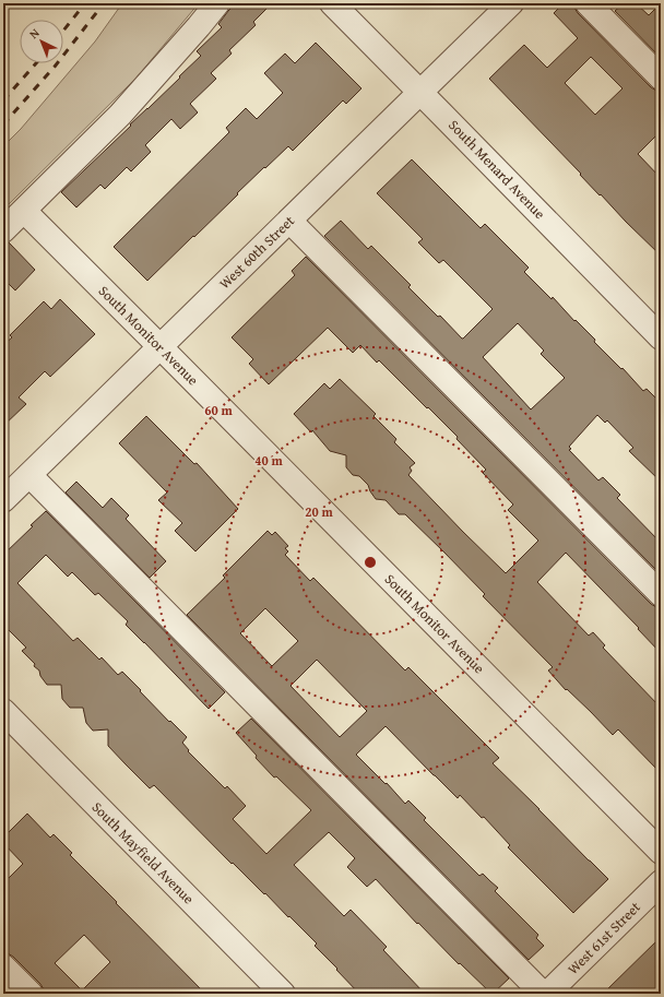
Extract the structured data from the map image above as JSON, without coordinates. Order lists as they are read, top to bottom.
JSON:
{
  "streets": {
    "street": [
      "South Menard Avenue",
      "West 60th Street",
      "South Monitor Avenue",
      "South Mayfield Avenue",
      "West 61st Street"
    ]
  },
  "crossings": [
    ["South Menard Avenue", "West 60th Street"],
    ["West 60th Street", "South Monitor Avenue"]
  ],
  "north": "top left",
  "rings": ["60 m", "40 m", "20 m"]
}
